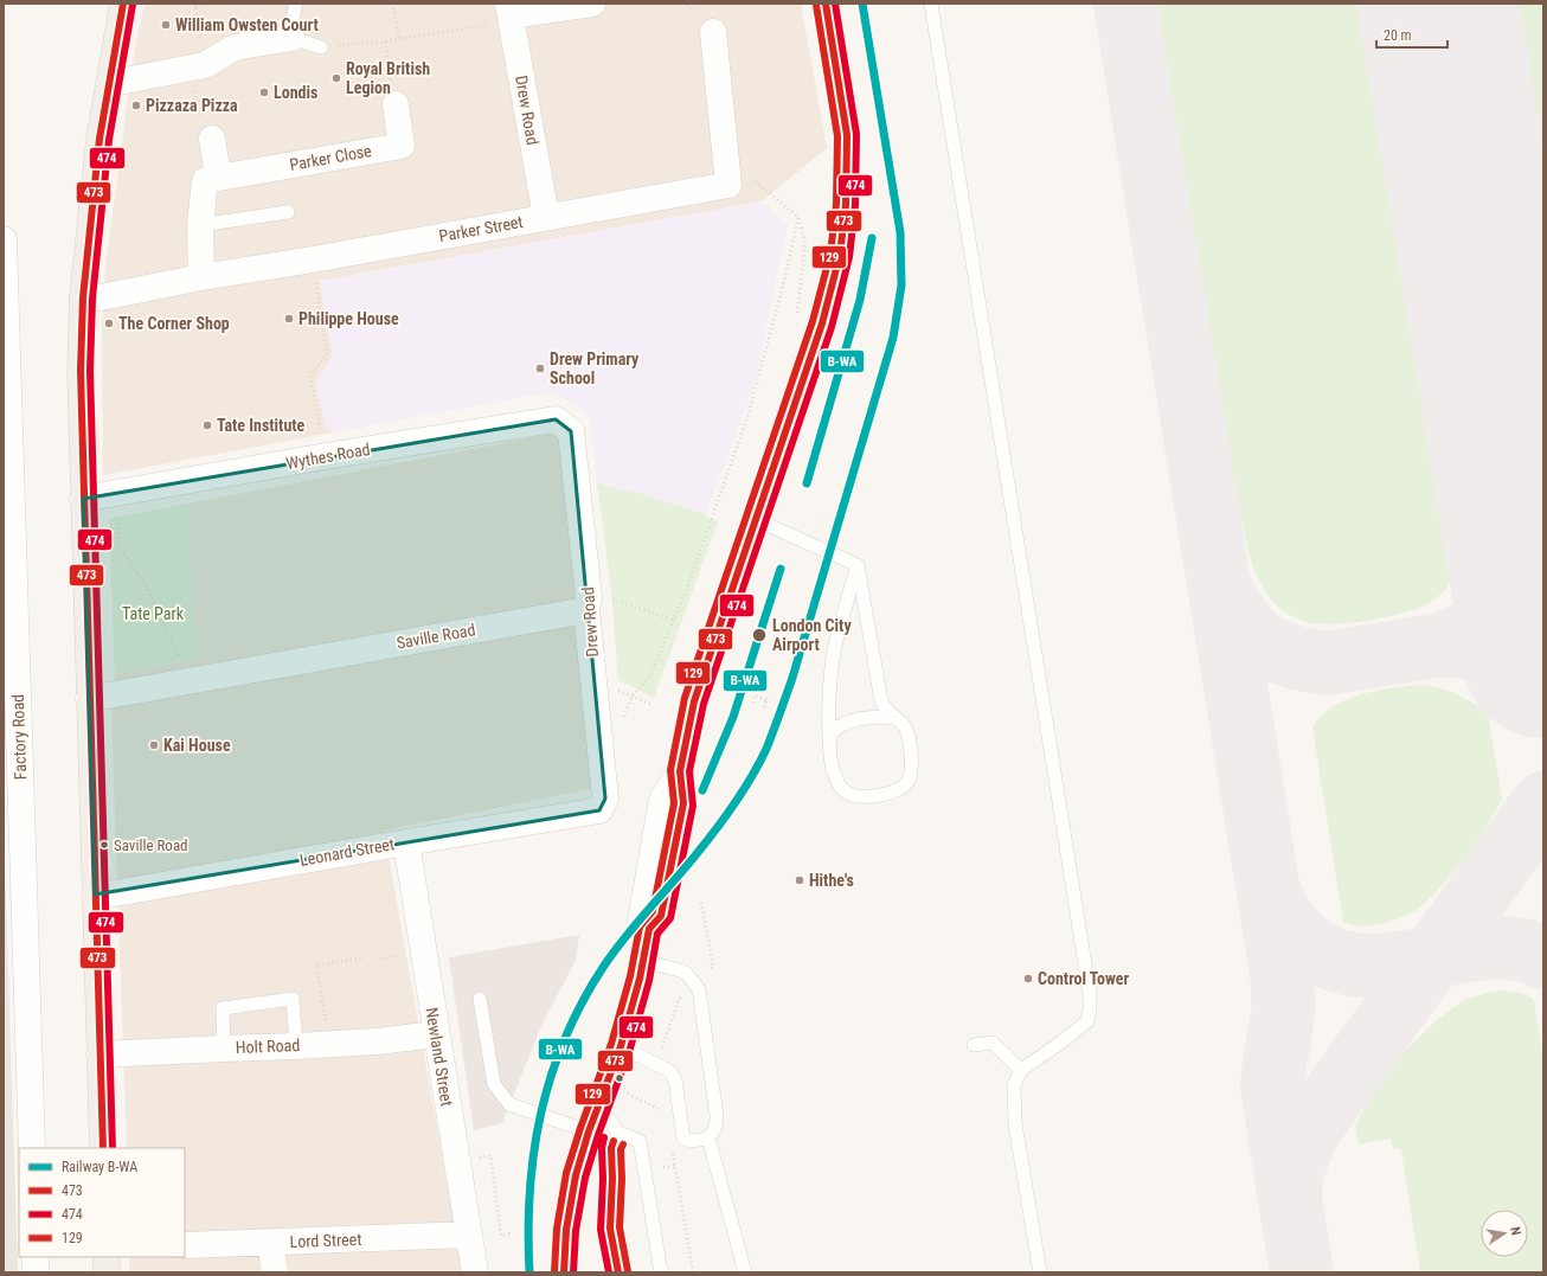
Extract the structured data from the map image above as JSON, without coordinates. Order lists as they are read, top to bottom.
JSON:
{
  "streets": {
    "street": [
      "Drew Road",
      "Parker Close",
      "Parker Street",
      "Wythes Road",
      "Saville Road",
      "Factory Road",
      "Leonard Street",
      "Holt Road",
      "Newland Street",
      "Lord Street"
    ]
  },
  "crossings": [
    ["Drew Road", "Parker Street"],
    ["Drew Road", "Wythes Road"],
    ["Drew Road", "Saville Road"],
    ["Drew Road", "Leonard Street"],
    ["Leonard Street", "Newland Street"],
    ["Holt Road", "Newland Street"],
    ["Newland Street", "Lord Street"]
  ],
  "parks": ["Tate Park"],
  "places": [
    "William Owsten Court",
    "Royal British Legion",
    "Londis",
    "Pizzaza Pizza",
    "Philippe House",
    "The Corner Shop",
    "Drew Primary School",
    "Tate Institute",
    "London City Airport",
    "Kai House",
    "Saville Road",
    "Hithe's",
    "Control Tower"
  ],
  "lines": [
    "rail line B-WA",
    "transit line 473",
    "transit line 474",
    "transit line 129"
  ],
  "legend": [
    "Railway B-WA",
    "473",
    "474",
    "129"
  ],
  "scale_bar": "20 m",
  "north": "right"
}
